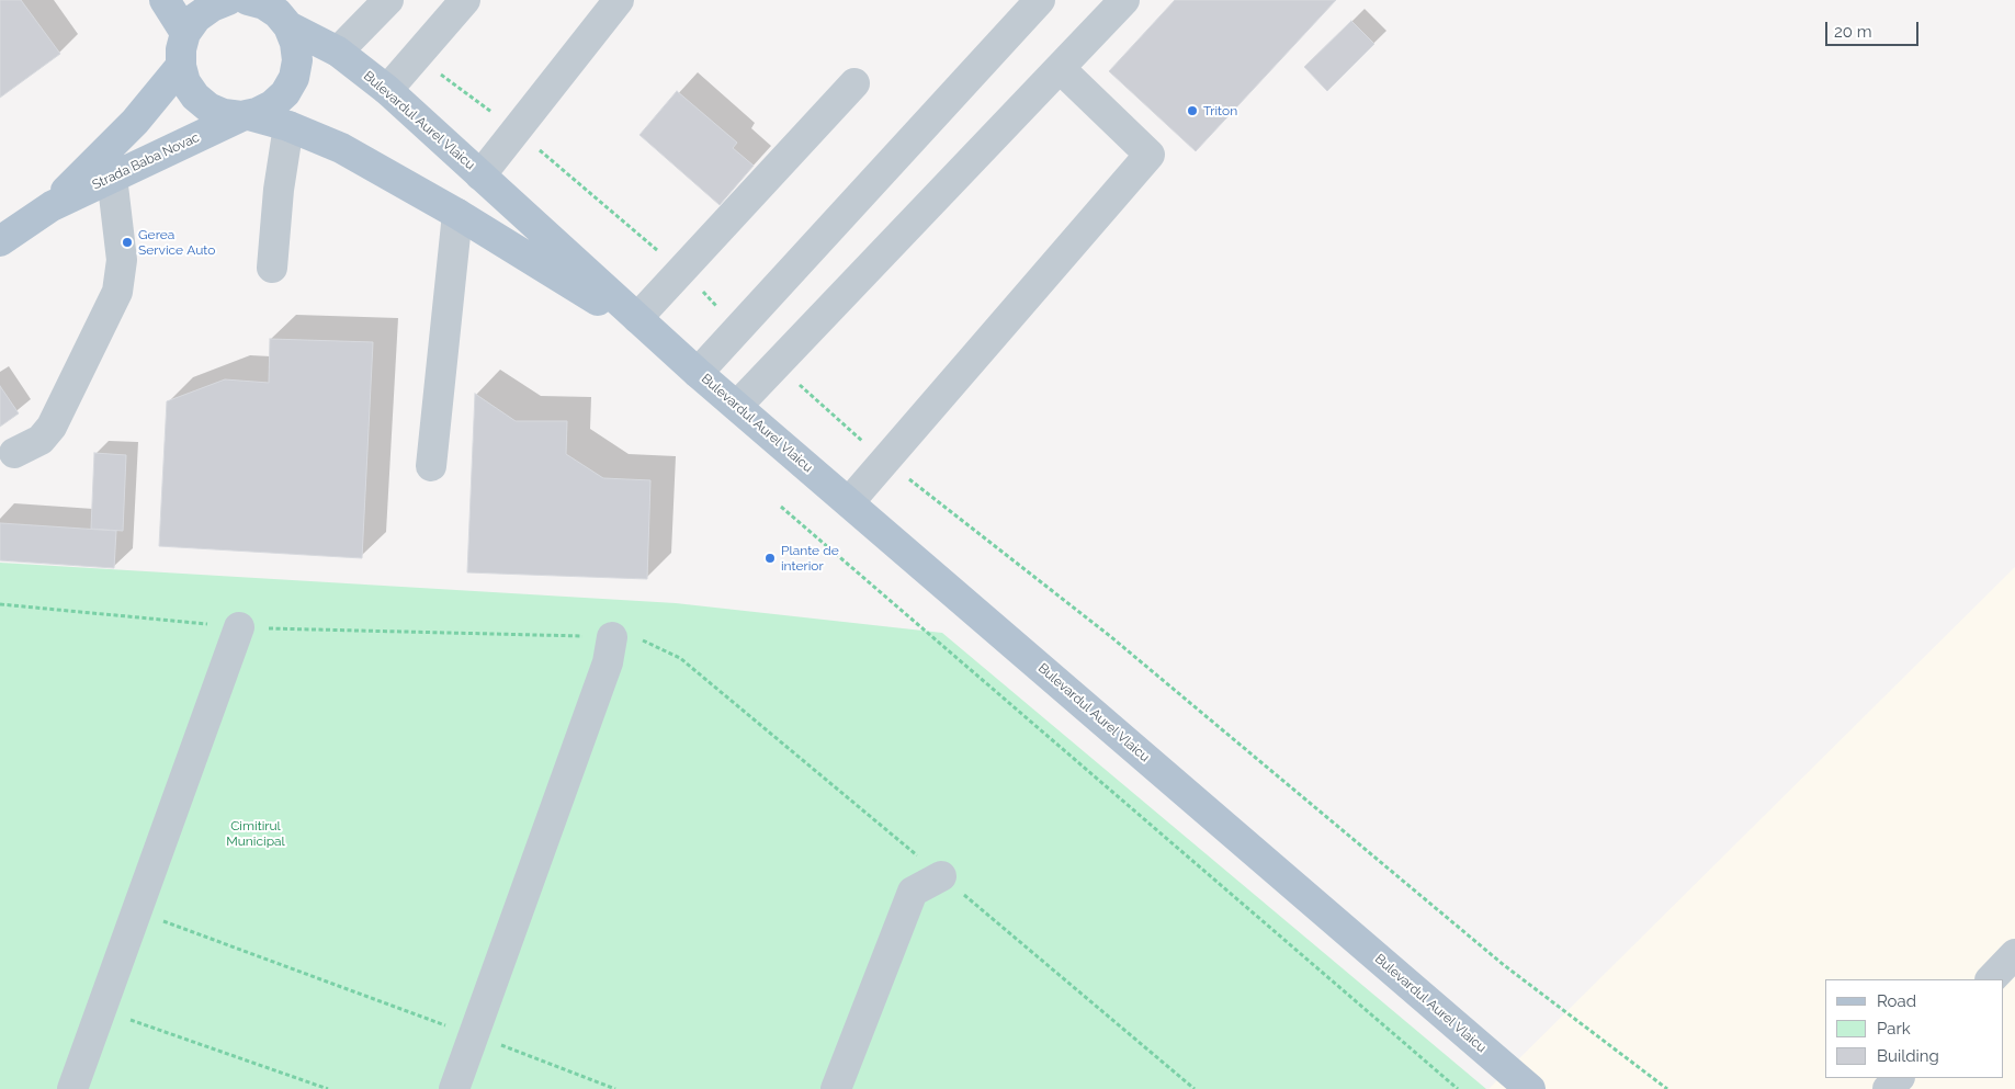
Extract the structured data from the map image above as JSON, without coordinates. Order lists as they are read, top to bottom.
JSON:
{
  "streets": {
    "main road": ["Bulevardul Aurel Vlaicu", "Strada Baba Novac"]
  },
  "crossings": [
    ["Bulevardul Aurel Vlaicu", "Strada Baba Novac"]
  ],
  "parks": ["Cimitirul Municipal"],
  "places": ["Triton", "Gerea Service Auto", "Plante de interior"],
  "legend": ["Road", "Park", "Building"],
  "scale_bar": "20 m"
}
